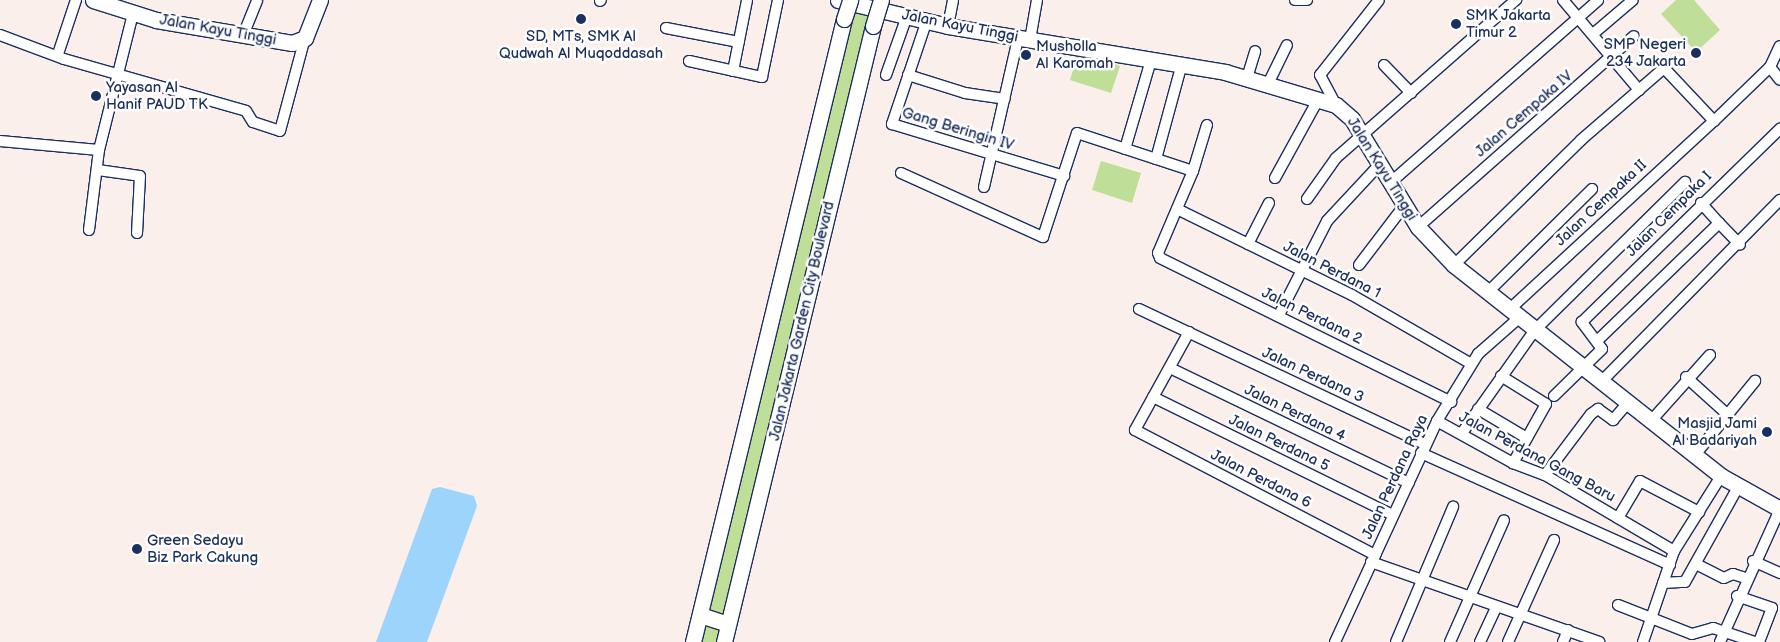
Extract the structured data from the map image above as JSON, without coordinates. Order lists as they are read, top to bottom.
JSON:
{
  "streets": {
    "street": [
      "Jalan Kayu Tinggi",
      "Jalan Cempaka IV",
      "Gang Beringin IV",
      "Jalan Cempaka II",
      "Jalan Cempaka I",
      "Jalan Perdana 1",
      "Jalan Perdana 2",
      "Jalan Jakarta Garden City Boulevard",
      "Jalan Perdana 3",
      "Jalan Perdana 4",
      "Jalan Perdana 5",
      "Jalan Perdana Gang Baru",
      "Jalan Perdana Raya",
      "Jalan Perdana 6"
    ]
  },
  "crossings": [
    ["Jalan Kayu Tinggi", "Jalan Cempaka IV"],
    ["Jalan Kayu Tinggi", "Gang Beringin IV"],
    ["Jalan Kayu Tinggi", "Jalan Cempaka II"],
    ["Jalan Kayu Tinggi", "Jalan Perdana Raya"],
    ["Jalan Cempaka II", "Jalan Perdana Raya"],
    ["Jalan Perdana 1", "Jalan Perdana 2"],
    ["Jalan Perdana 1", "Jalan Perdana Raya"],
    ["Jalan Perdana 2", "Jalan Perdana Raya"],
    ["Jalan Perdana 3", "Jalan Perdana Raya"],
    ["Jalan Perdana 4", "Jalan Perdana Raya"],
    ["Jalan Perdana 5", "Jalan Perdana Raya"],
    ["Jalan Perdana 5", "Jalan Perdana 6"],
    ["Jalan Perdana Gang Baru", "Jalan Perdana Raya"],
    ["Jalan Perdana Raya", "Jalan Perdana 6"]
  ],
  "places": [
    "SD, MTs, SMK Al Qudwah Al Muqoddasah",
    "SMK Jakarta Timur 2",
    "SMP Negeri 234 Jakarta",
    "Musholla Al Karomah",
    "Yayasan Al Hanif PAUD TK",
    "Masjid Jami Al Badariyah",
    "Green Sedayu Biz Park Cakung"
  ]
}
